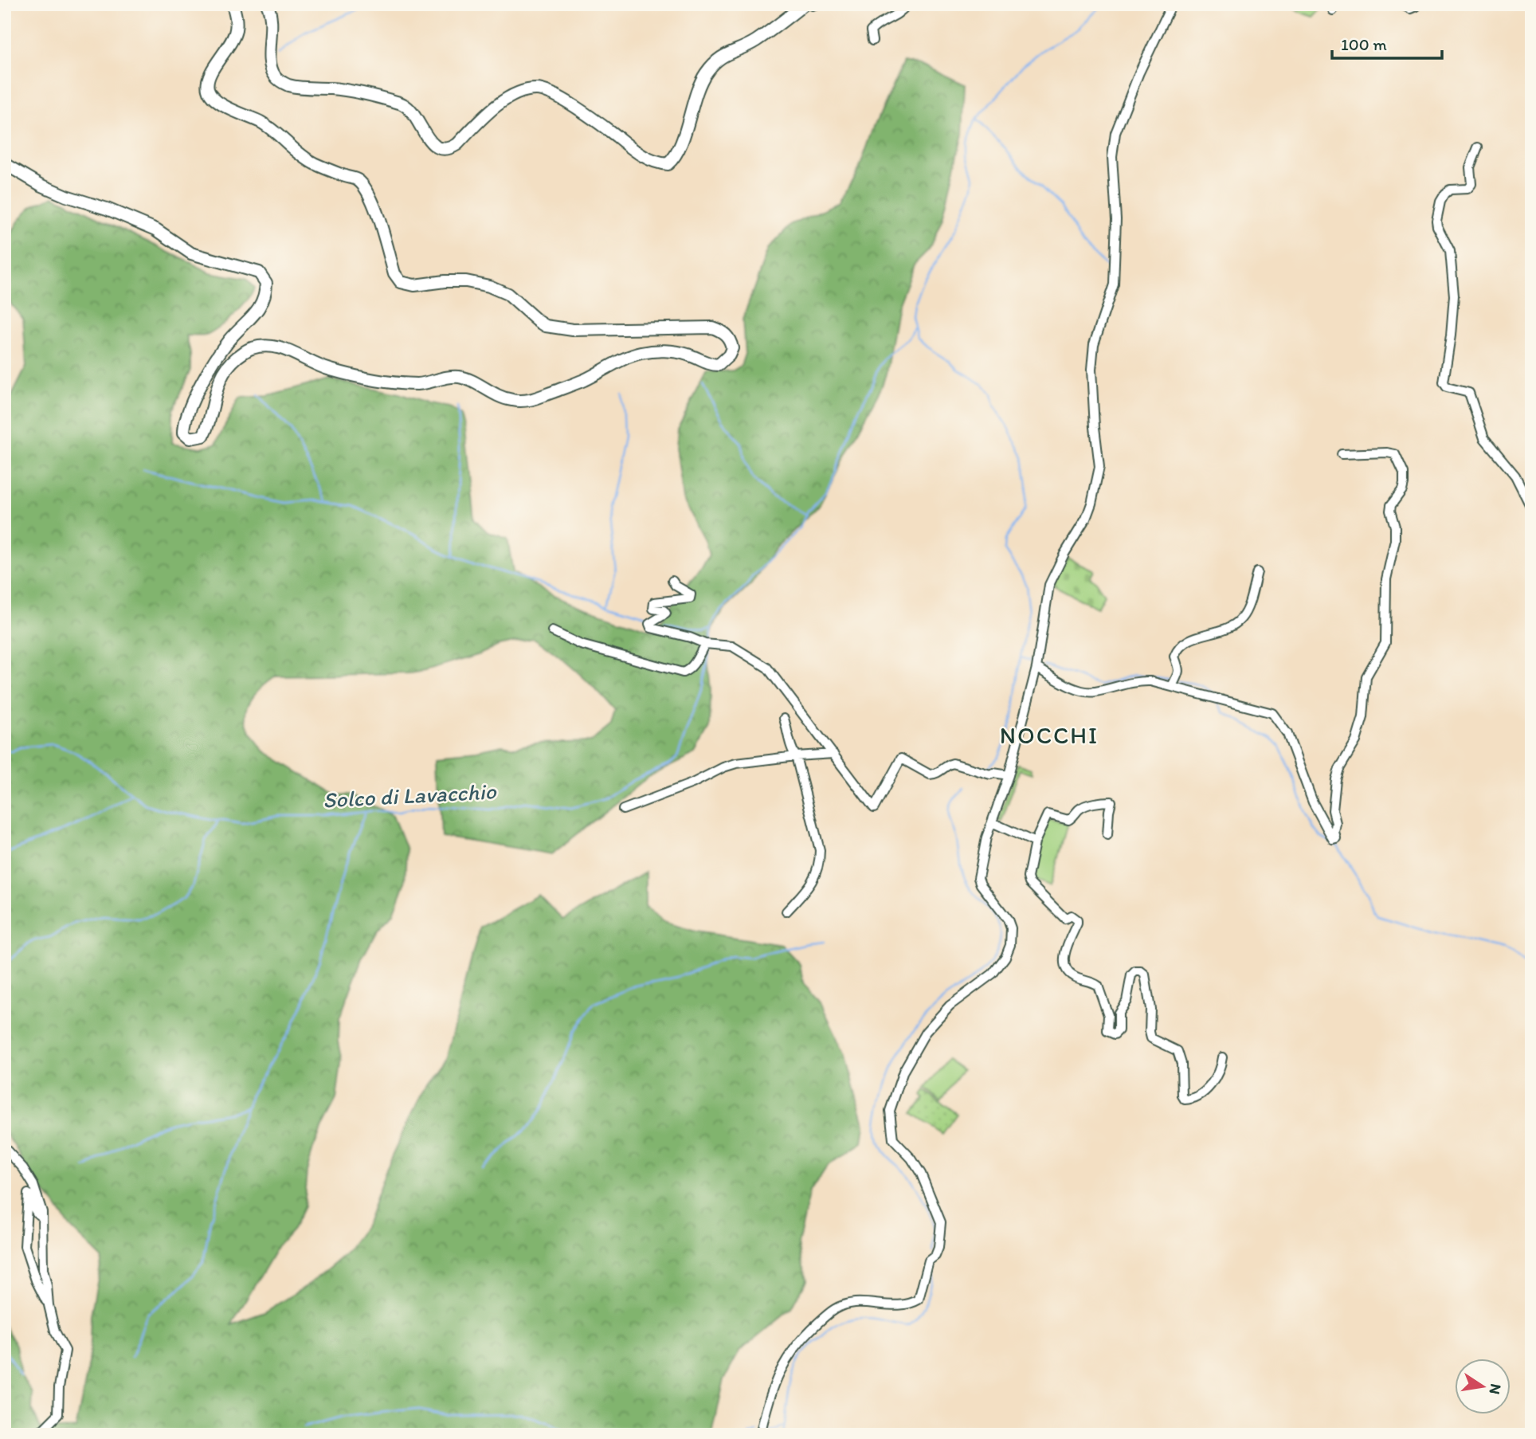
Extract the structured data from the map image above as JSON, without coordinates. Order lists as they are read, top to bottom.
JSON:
{
  "districts": ["NOCCHI"],
  "water": ["Solco di Lavacchio"],
  "scale_bar": "100 m",
  "north": "right"
}
